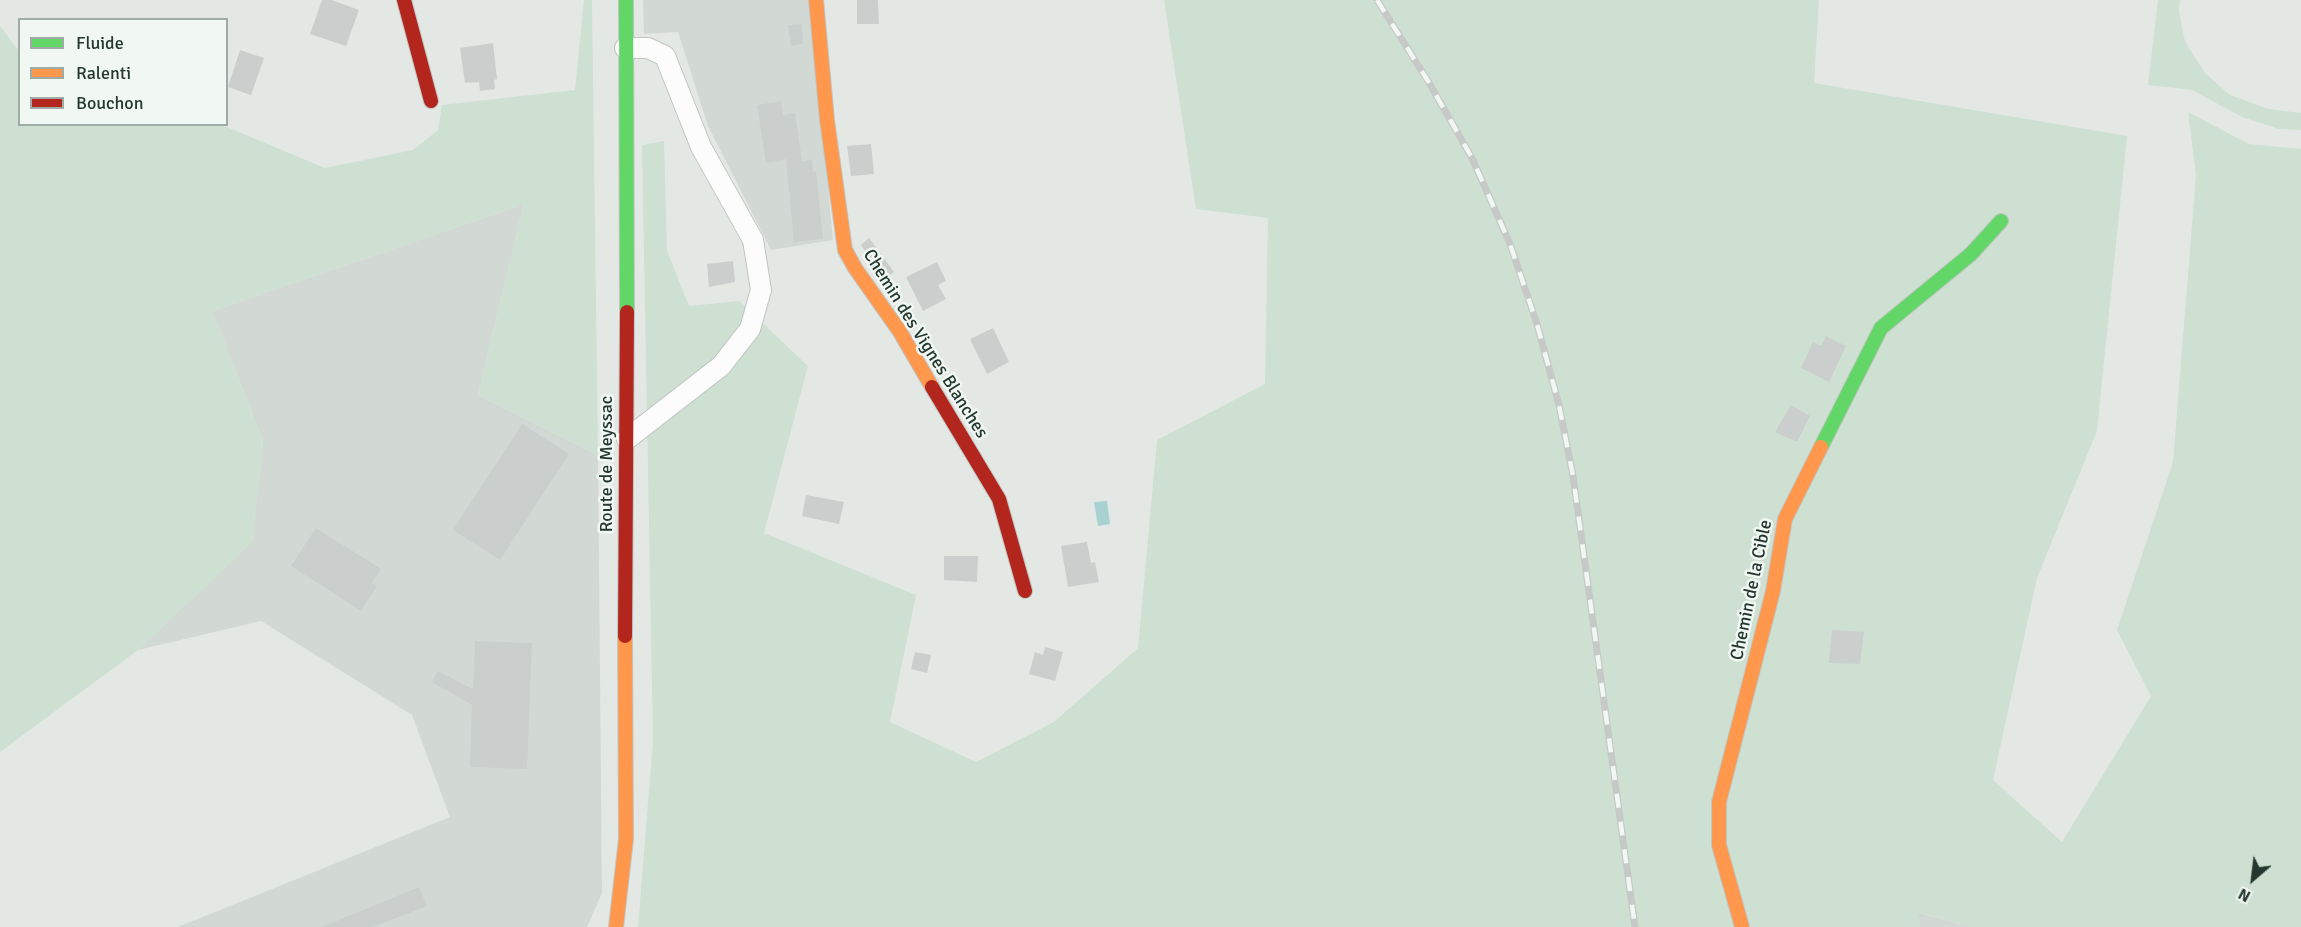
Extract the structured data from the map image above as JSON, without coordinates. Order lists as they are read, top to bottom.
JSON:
{
  "streets": {
    "street": ["Chemin des Vignes Blanches", "Route de Meyssac", "Chemin de la Cible"]
  },
  "legend": ["Fluide", "Ralenti", "Bouchon"],
  "north": "bottom left"
}
